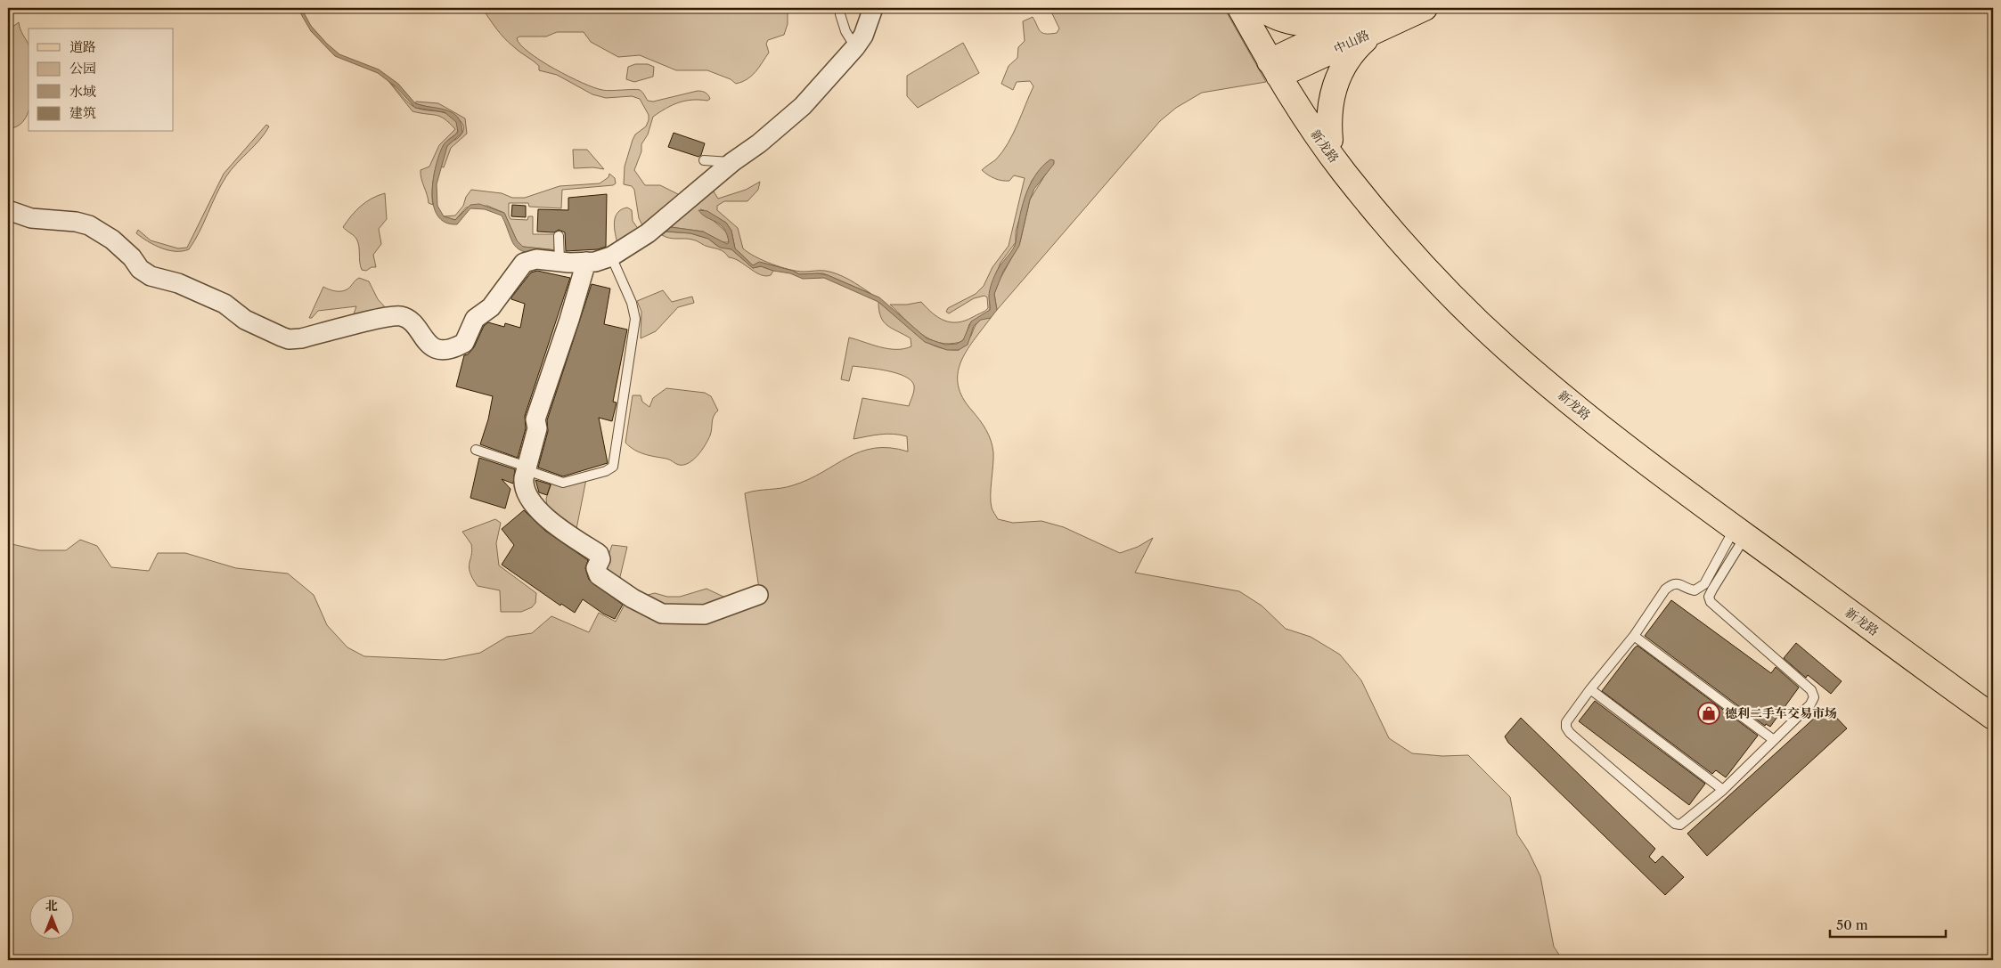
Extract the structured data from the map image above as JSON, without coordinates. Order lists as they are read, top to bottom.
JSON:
{
  "streets": {
    "main road": ["中山路", "新龙路"]
  },
  "crossings": [
    ["中山路", "新龙路"]
  ],
  "places": {
    "shop": ["德利二手车交易市场"]
  },
  "legend": [
    "道路",
    "公园",
    "水域",
    "建筑"
  ],
  "scale_bar": "50 m",
  "north": "top"
}
